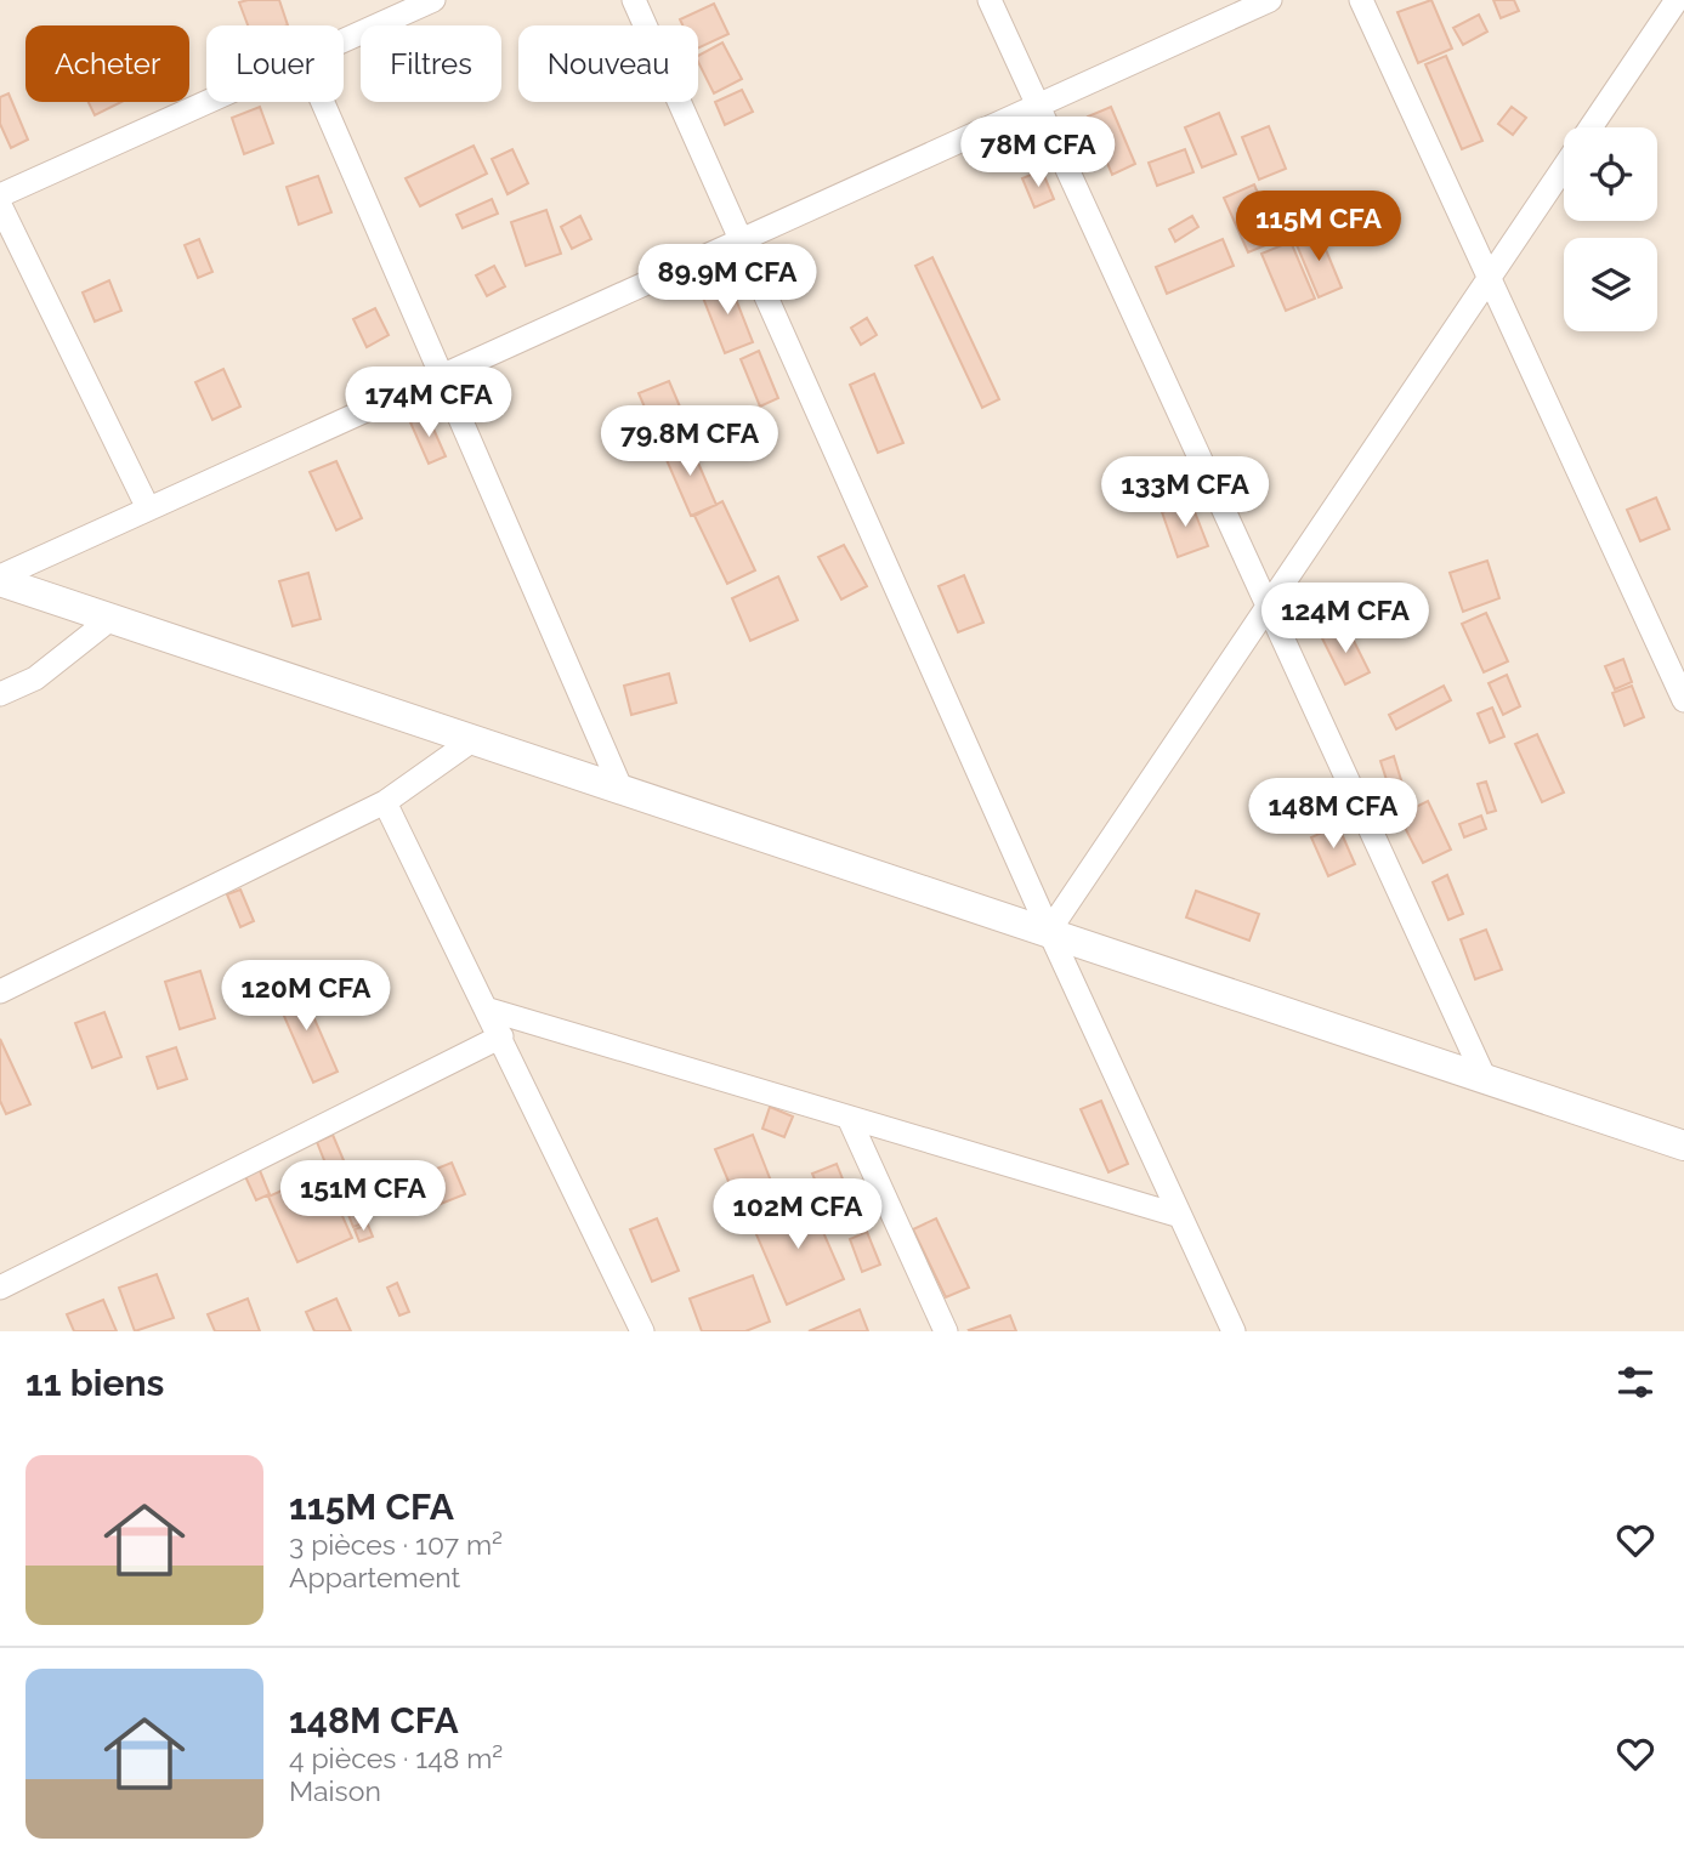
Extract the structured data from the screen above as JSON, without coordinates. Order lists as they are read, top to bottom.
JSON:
{
  "page": {
    "chip": [
      "Acheter",
      "Louer",
      "Filtres",
      "Nouveau"
    ],
    "price": [
      "78M CFA",
      "115M CFA",
      "89.9M CFA",
      "174M CFA",
      "79.8M CFA",
      "133M CFA",
      "124M CFA",
      "148M CFA",
      "120M CFA",
      "151M CFA",
      "102M CFA"
    ],
    "heading": "11 biens",
    "list": [
      {
        "name": "115M CFA",
        "note": "3 pièces · 107 m² · Appartement"
      },
      {
        "name": "148M CFA",
        "note": "4 pièces · 148 m² · Maison"
      }
    ]
  }
}
